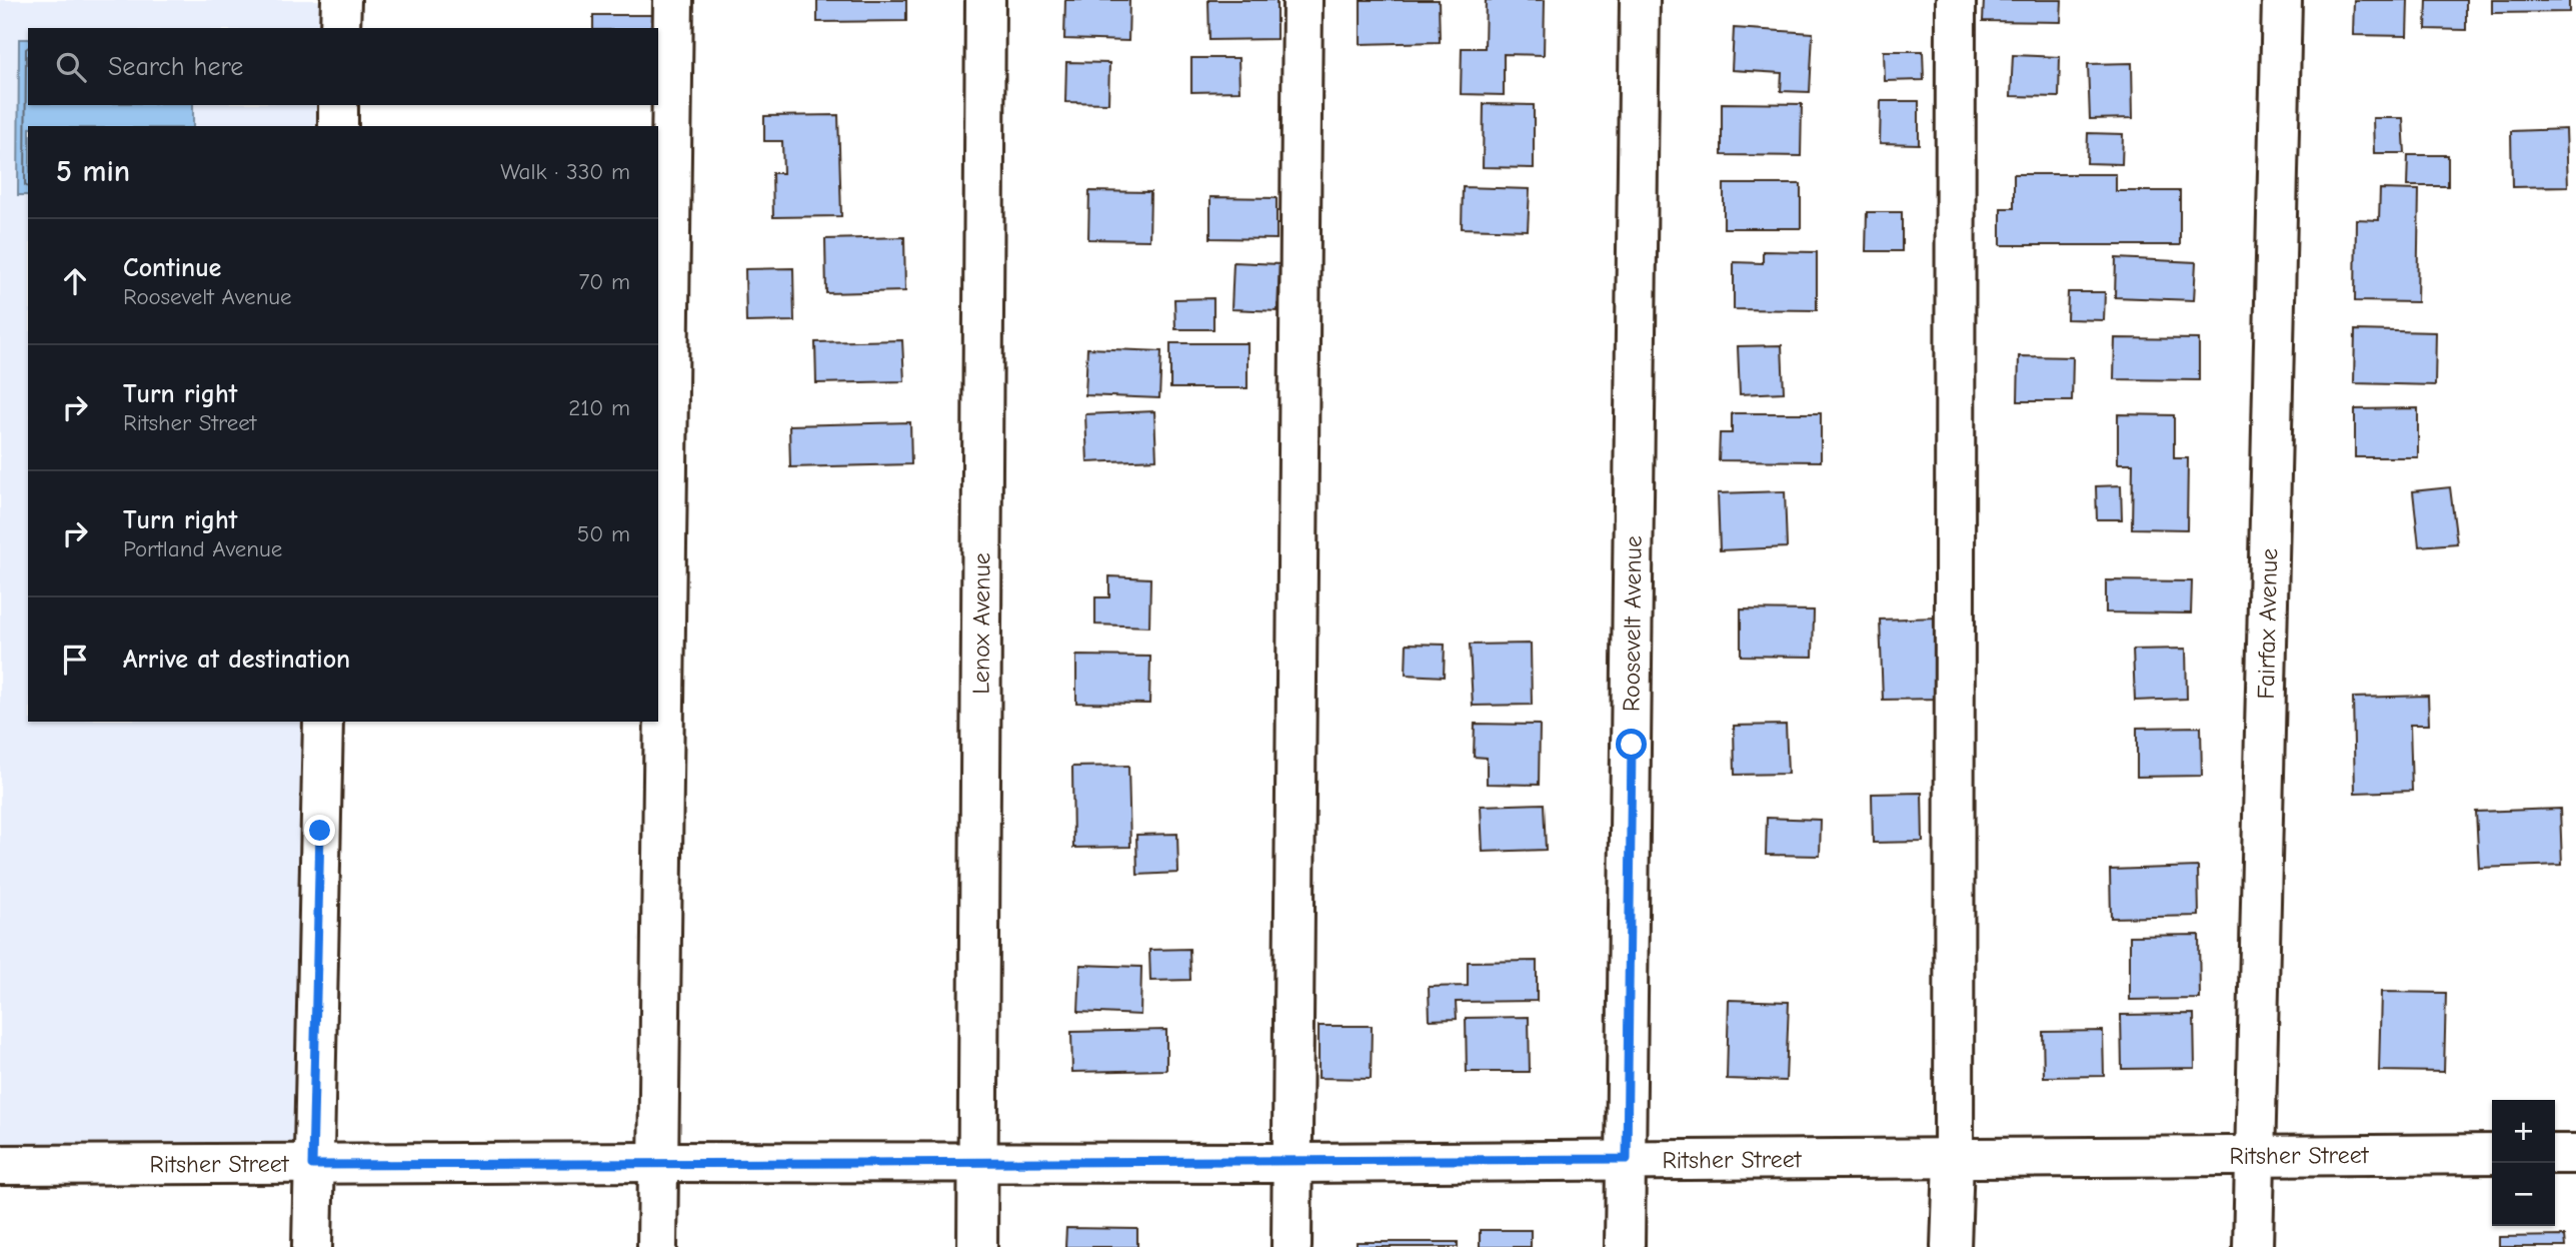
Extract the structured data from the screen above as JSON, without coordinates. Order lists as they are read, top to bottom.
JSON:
{
  "streets": {
    "street": [
      "Lenox Avenue",
      "Roosevelt Avenue",
      "Fairfax Avenue",
      "Ritsher Street"
    ]
  },
  "crossings": [
    ["Lenox Avenue", "Ritsher Street"],
    ["Roosevelt Avenue", "Ritsher Street"],
    ["Fairfax Avenue", "Ritsher Street"]
  ],
  "page": {
    "search": "Search here",
    "heading": ["5 min", "Walk · 330 m"],
    "list": [
      ["Continue", "Roosevelt Avenue", "70 m"],
      ["Turn right", "Ritsher Street", "210 m"],
      ["Turn right", "Portland Avenue", "50 m"],
      "Arrive at destination"
    ],
    "map_buttons": ["+", "−"]
  }
}
